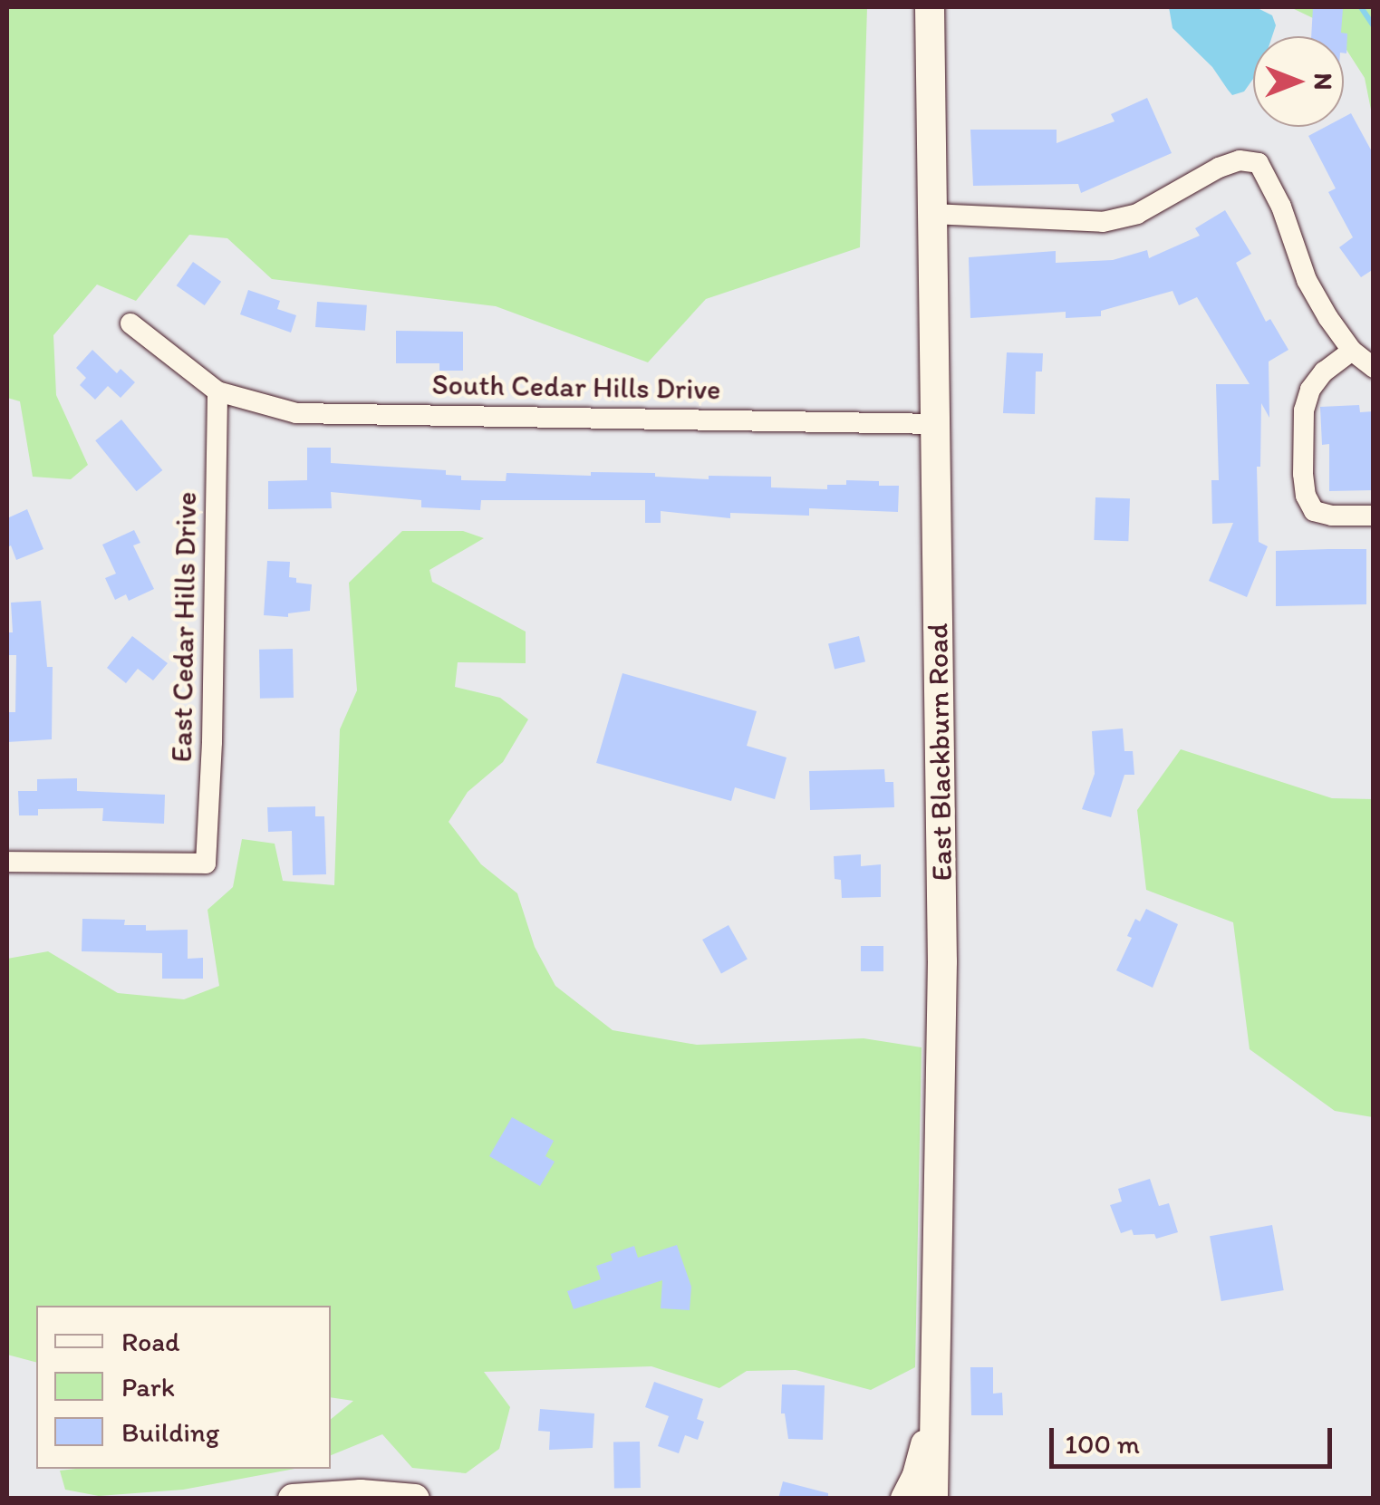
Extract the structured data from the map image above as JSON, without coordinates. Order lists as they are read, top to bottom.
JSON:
{
  "streets": {
    "street": ["South Cedar Hills Drive", "East Cedar Hills Drive", "East Blackburn Road"]
  },
  "crossings": [
    ["South Cedar Hills Drive", "East Cedar Hills Drive"],
    ["South Cedar Hills Drive", "East Blackburn Road"]
  ],
  "legend": ["Road", "Park", "Building"],
  "scale_bar": "100 m",
  "north": "right"
}
